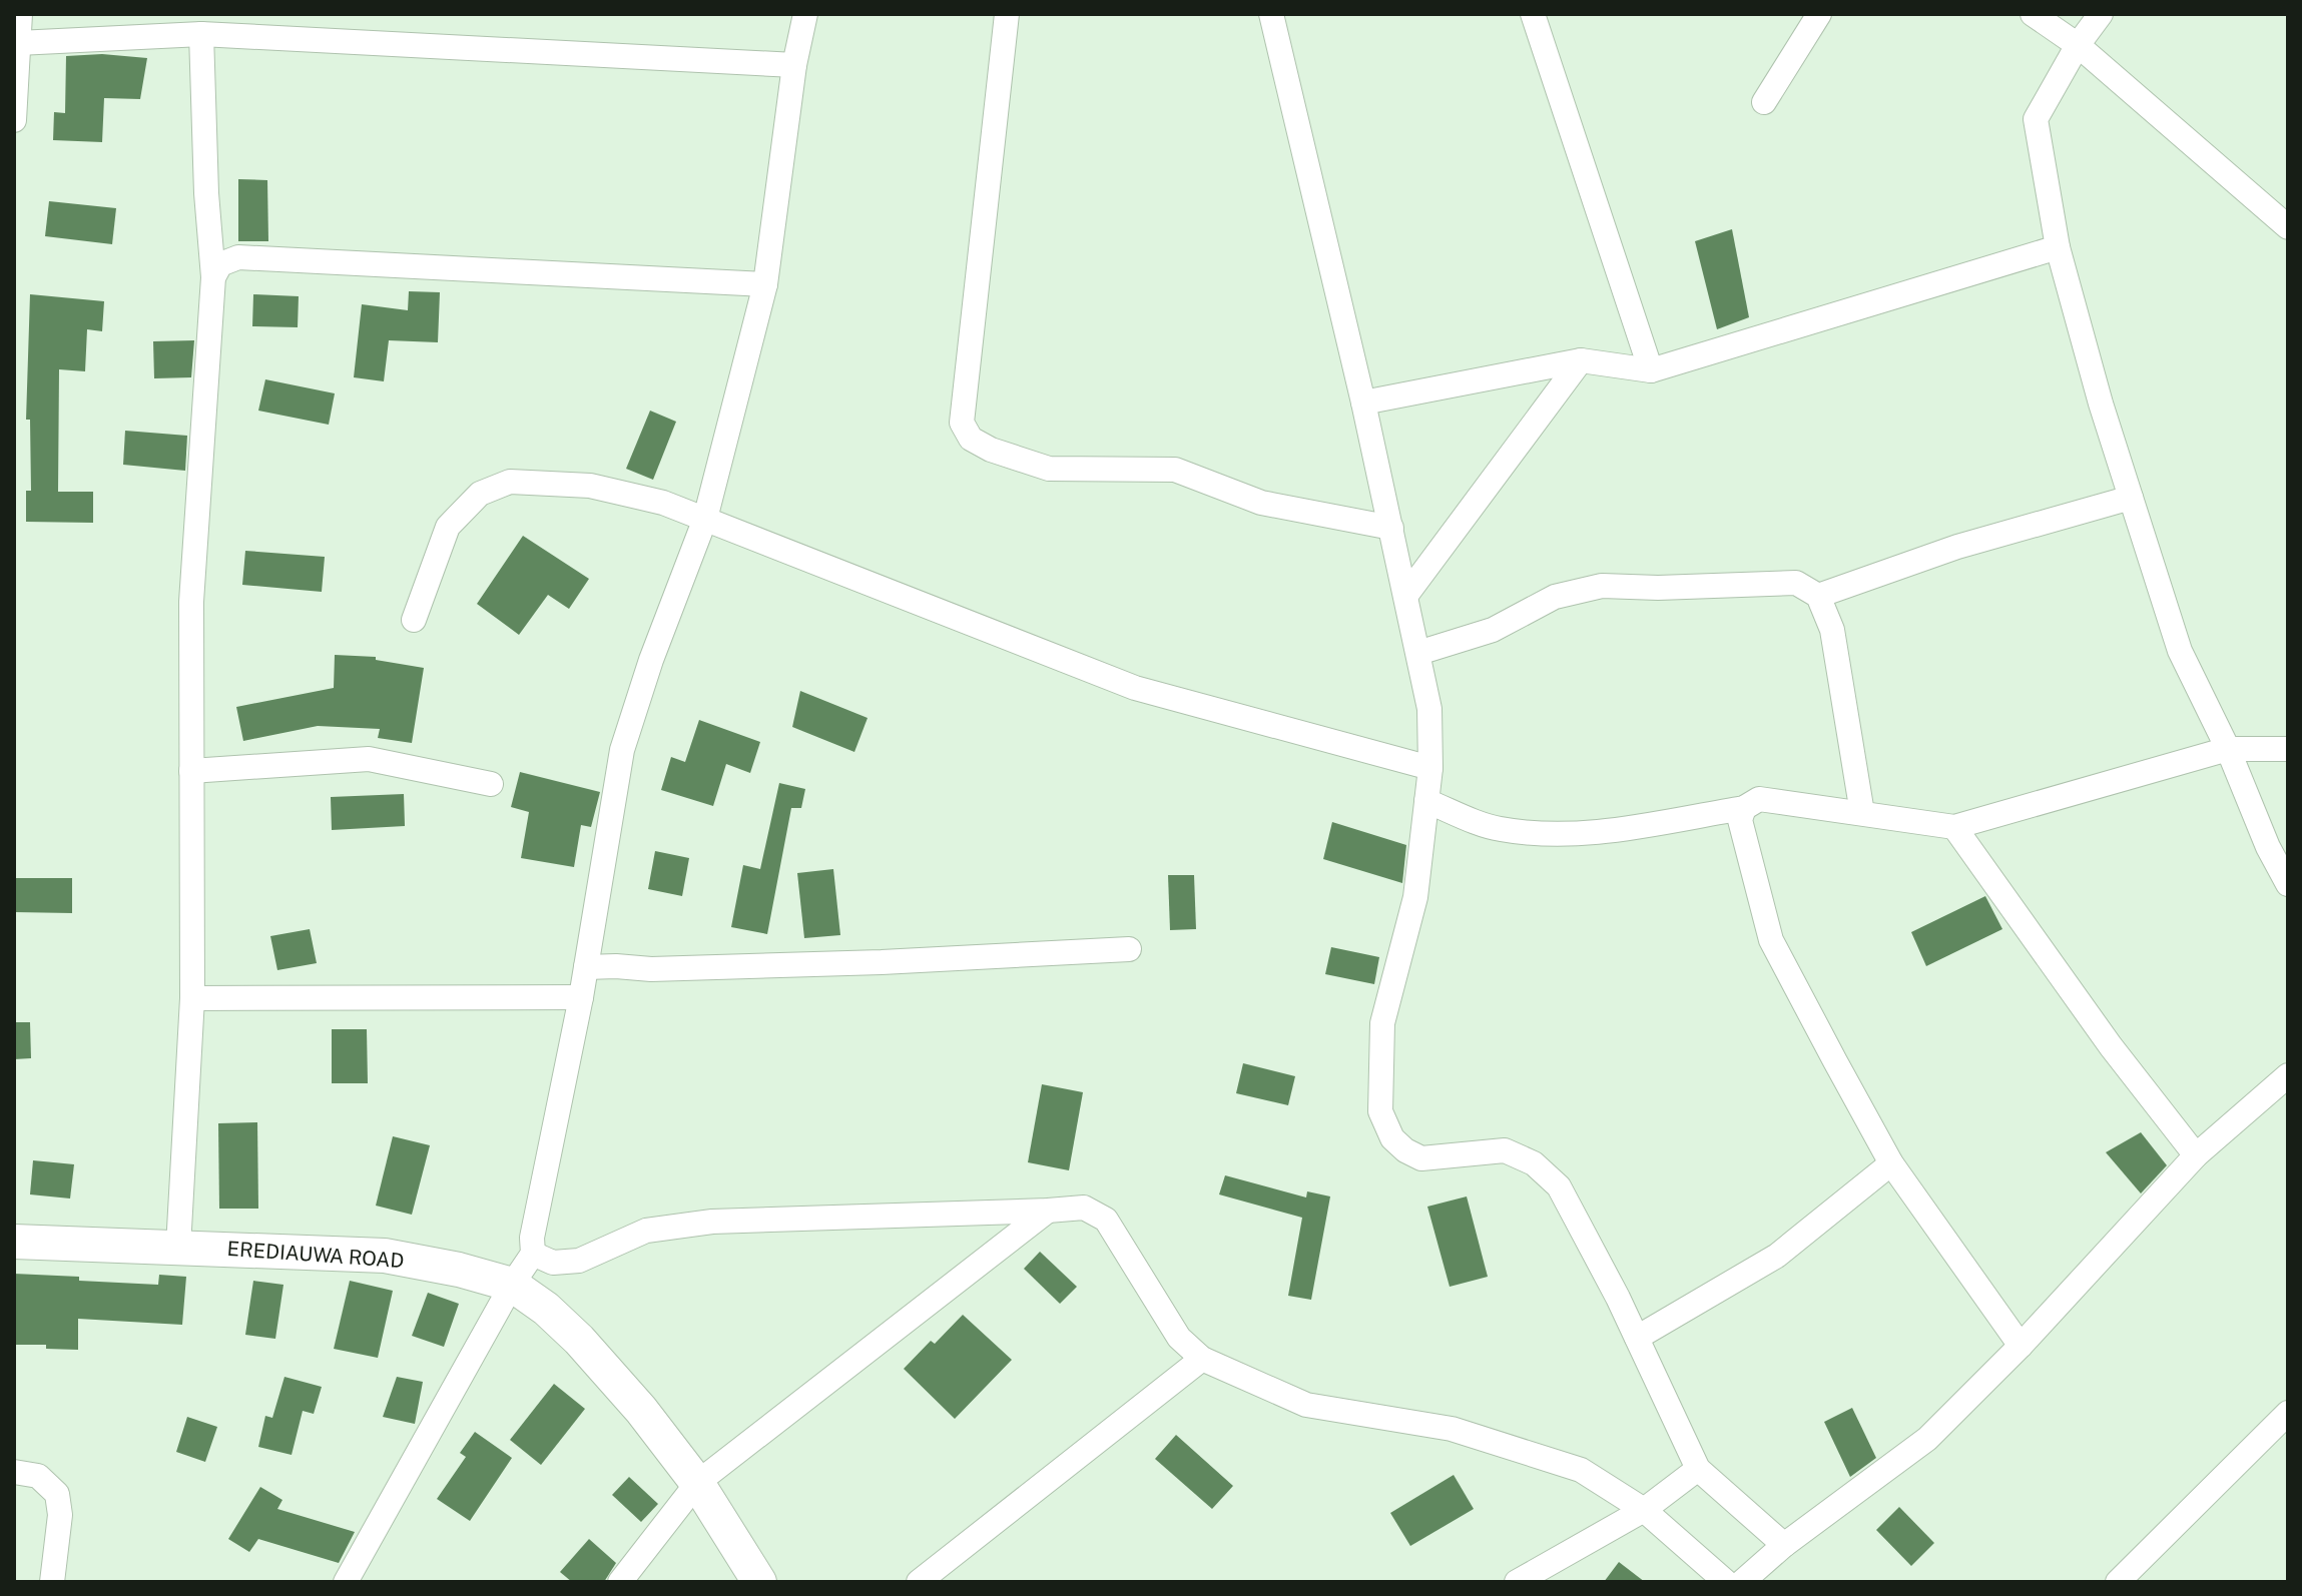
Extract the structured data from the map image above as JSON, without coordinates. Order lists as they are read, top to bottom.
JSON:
{
  "streets": {
    "street": ["EREDIAUWA ROAD"]
  }
}
